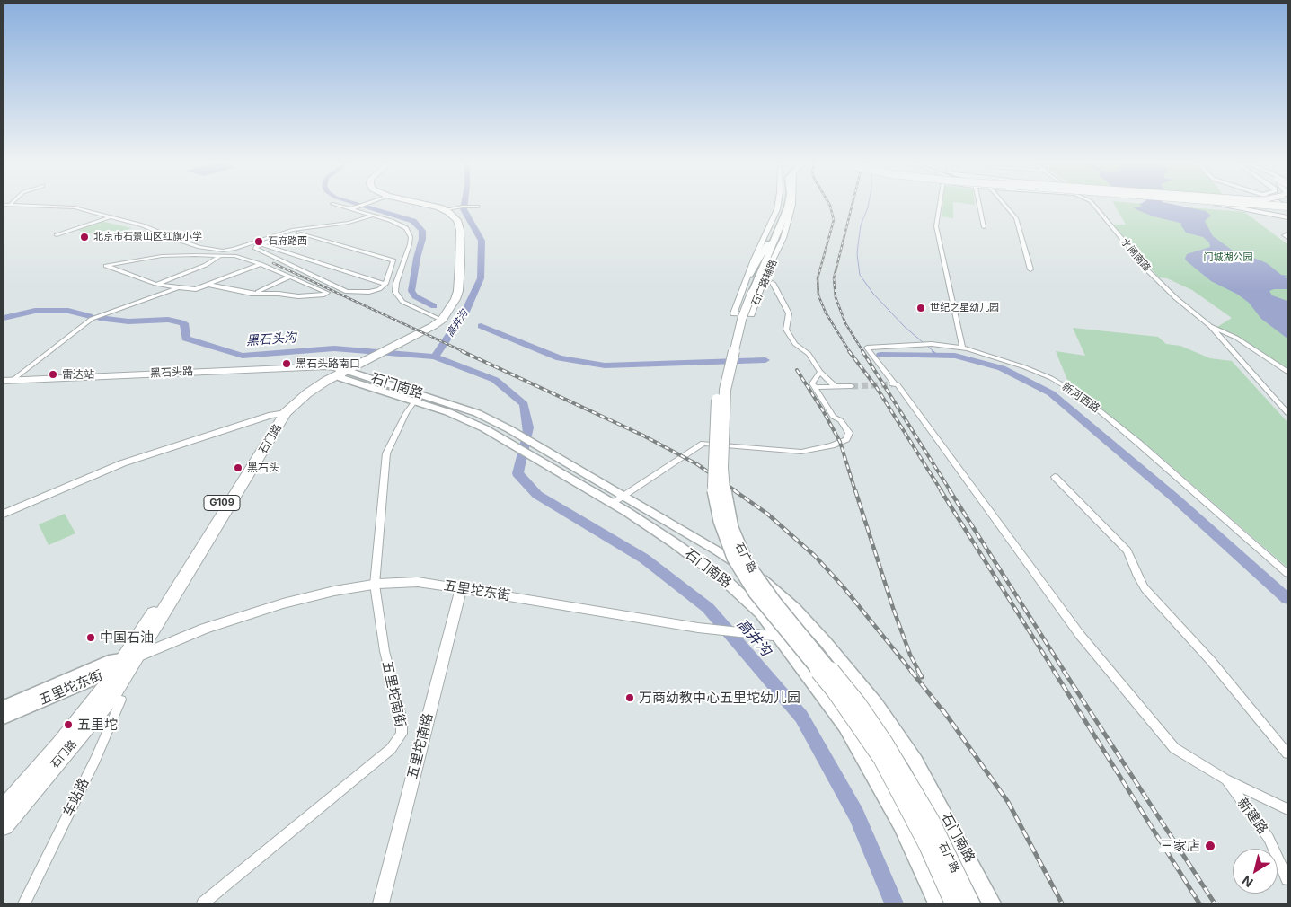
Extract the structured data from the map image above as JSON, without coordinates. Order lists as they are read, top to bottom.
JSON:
{
  "streets": {
    "highway": ["石门路", "G109"],
    "main road": ["石门南路", "石广路", "五里坨东街"],
    "street": [
      "水闸南路",
      "石广路辅路",
      "黑石头路",
      "新河西路",
      "五里坨南街",
      "五里坨南路",
      "车站路",
      "新建路"
    ]
  },
  "crossings": [
    ["黑石头路", "石门南路"],
    ["黑石头路", "石门路"],
    ["石门南路", "石门路"],
    ["石门南路", "五里坨东街"],
    ["石门南路", "五里坨南街"],
    ["新河西路", "新建路"],
    ["石门路", "五里坨东街"],
    ["石门路", "车站路"],
    ["五里坨东街", "五里坨南街"],
    ["五里坨东街", "五里坨南路"]
  ],
  "water": ["高井沟", "黑石头沟"],
  "parks": ["门城湖公园"],
  "places": [
    "北京市石景山区红旗小学",
    "石府路西",
    "世纪之星幼儿园",
    "黑石头路南口",
    "雷达站",
    "黑石头",
    "中国石油",
    "万商幼教中心五里坨幼儿园",
    "五里坨",
    "三家店"
  ],
  "north": "bottom left"
}
